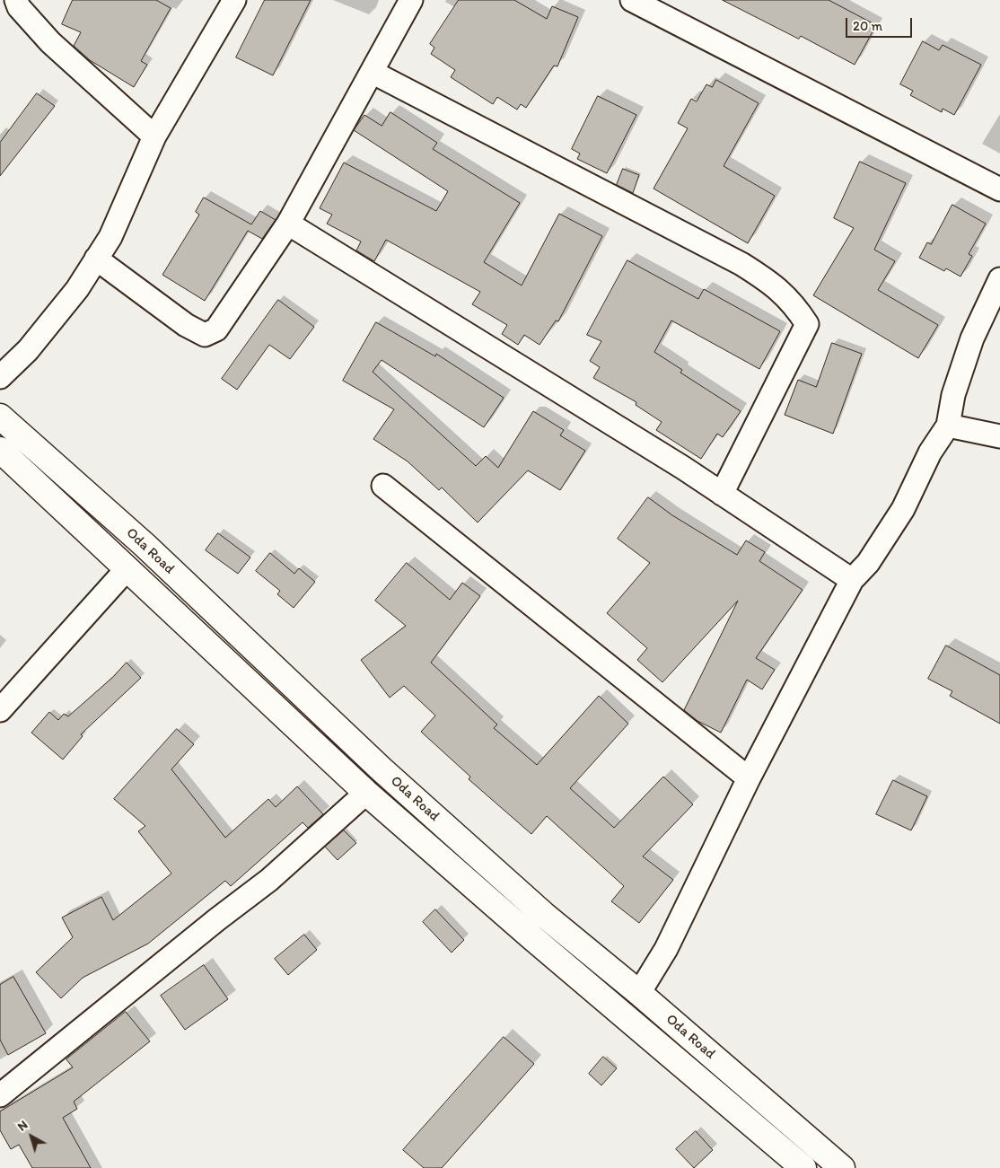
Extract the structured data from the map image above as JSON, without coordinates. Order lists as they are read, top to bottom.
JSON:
{
  "streets": {
    "street": ["Oda Road"]
  },
  "scale_bar": "20 m",
  "north": "top left"
}
